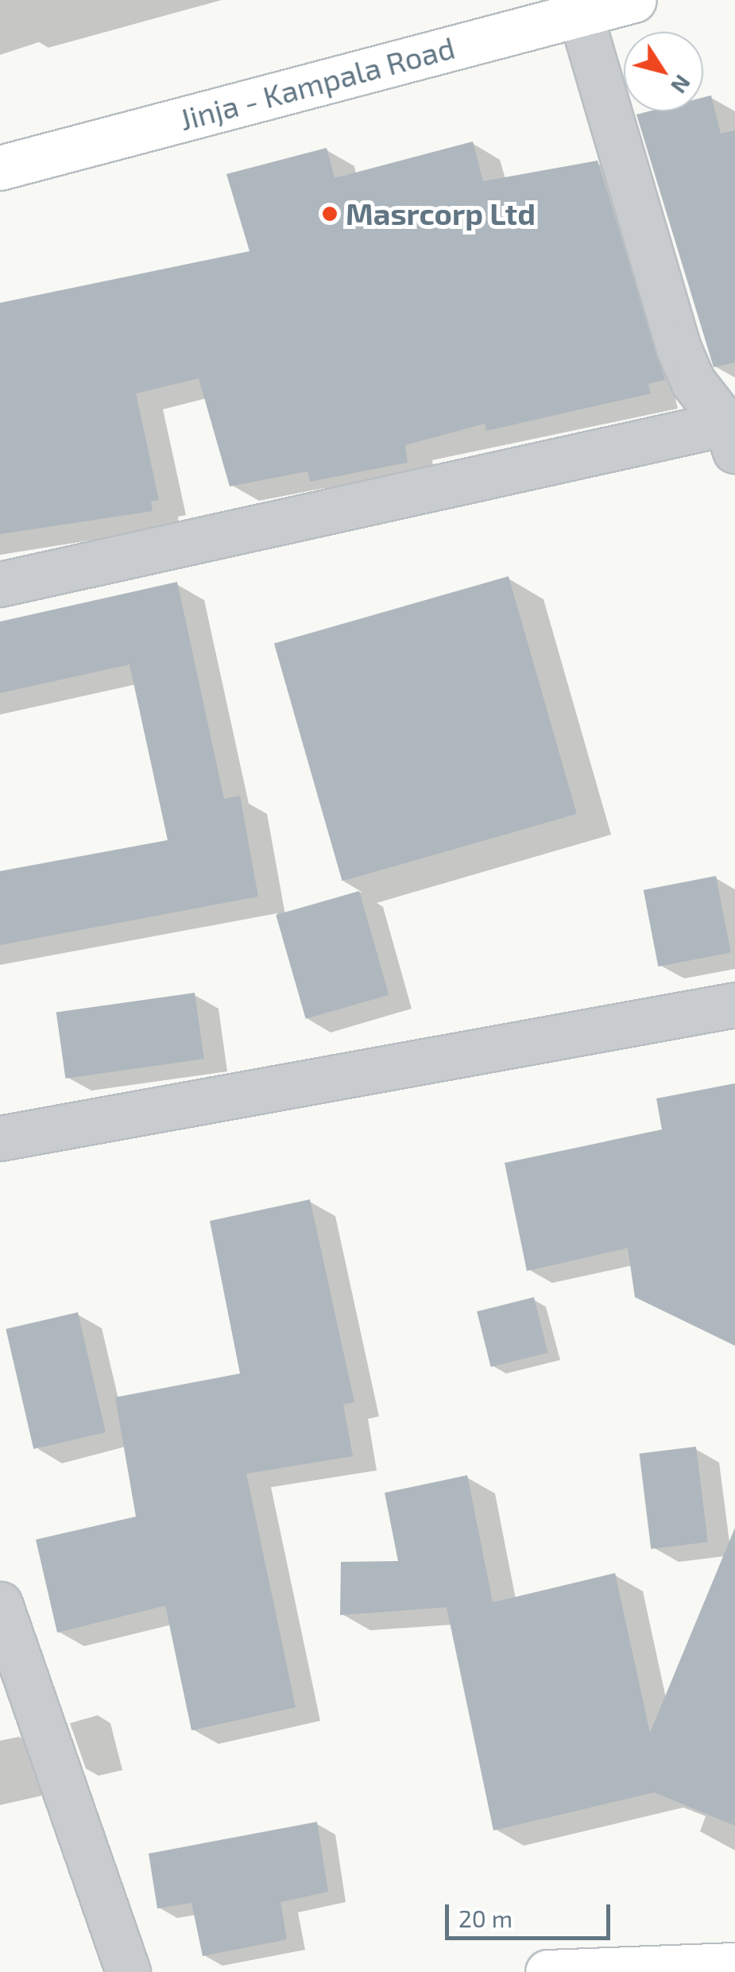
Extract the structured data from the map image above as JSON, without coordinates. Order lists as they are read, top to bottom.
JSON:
{
  "streets": {
    "main road": ["Jinja - Kampala Road"]
  },
  "places": ["Masrcorp Ltd"],
  "scale_bar": "20 m",
  "north": "bottom right"
}
